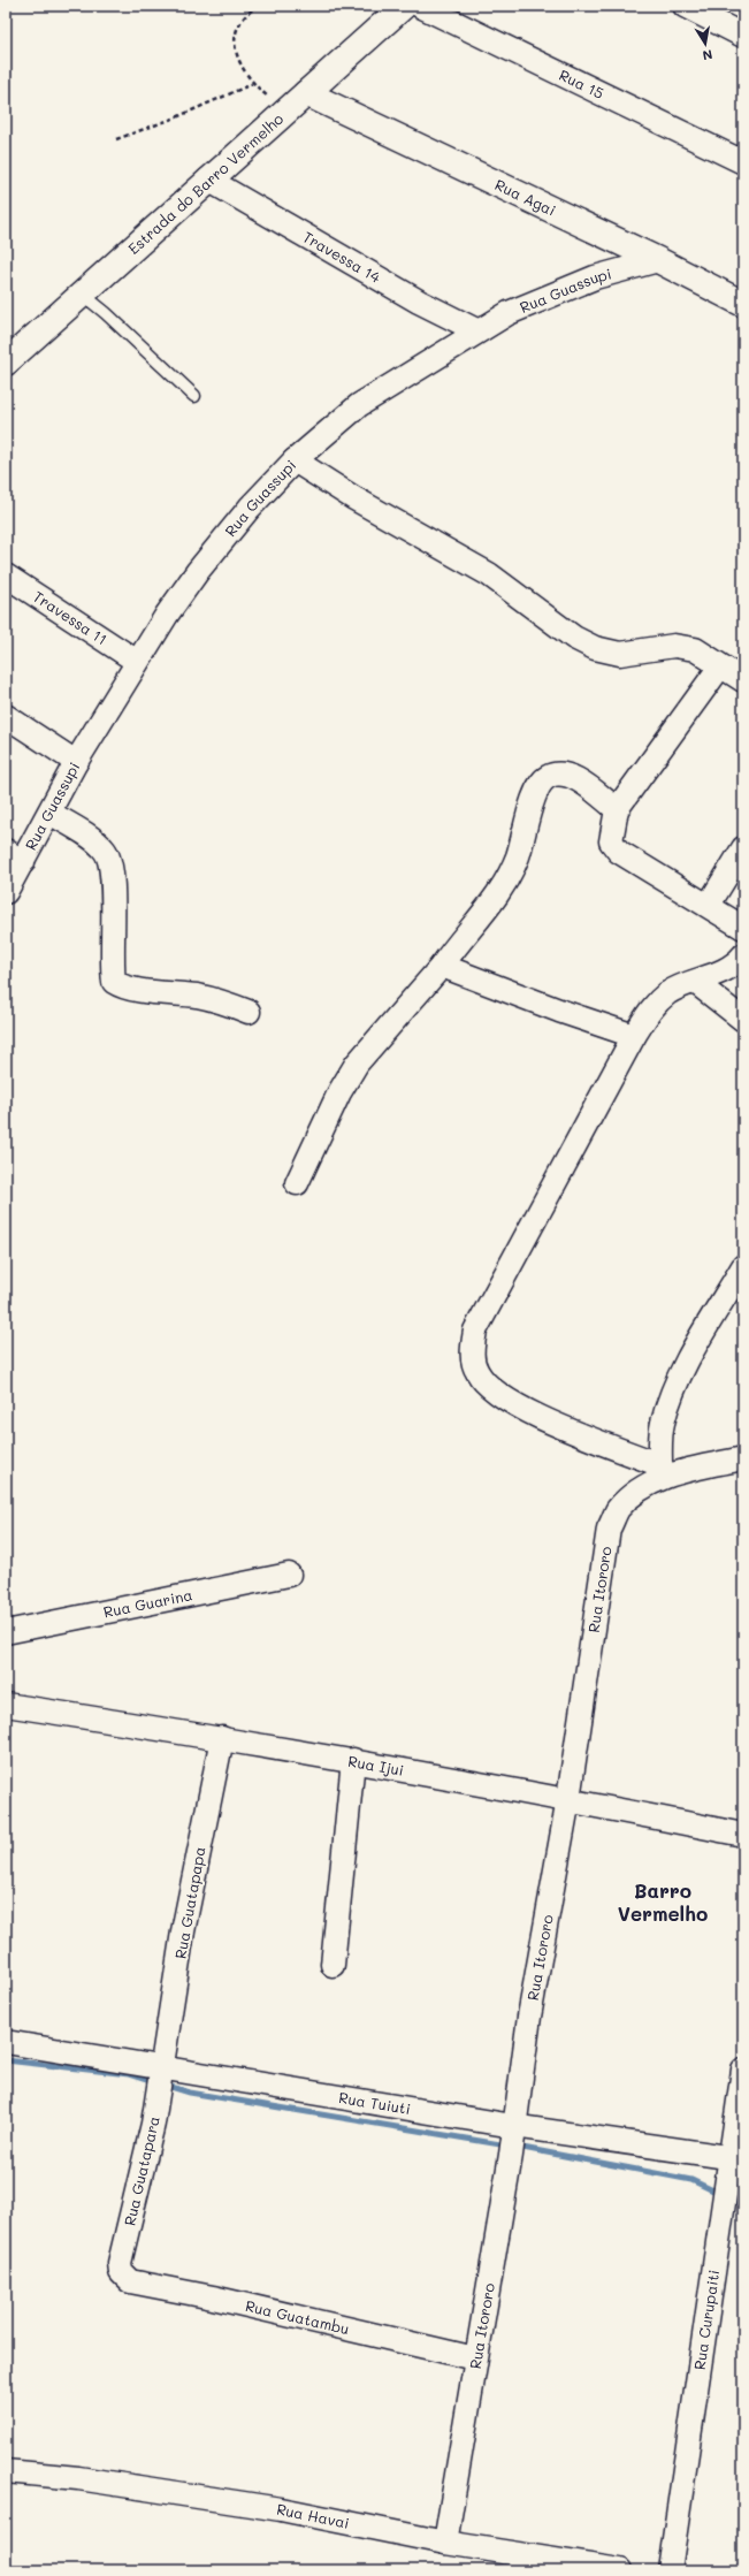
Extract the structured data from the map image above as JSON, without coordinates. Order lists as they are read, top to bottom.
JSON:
{
  "streets": {
    "street": [
      "Rua 15",
      "Estrada do Barro Vermelho",
      "Rua Agai",
      "Travessa 14",
      "Rua Guassupi",
      "Travessa 11",
      "Rua Itororo",
      "Rua Guarina",
      "Rua Ijui",
      "Rua Guatapapa",
      "Rua Tuiuti",
      "Rua Guatapara",
      "Rua Guatambu",
      "Rua Curupaiti",
      "Rua Havai"
    ]
  },
  "crossings": [
    ["Estrada do Barro Vermelho", "Rua Agai"],
    ["Estrada do Barro Vermelho", "Travessa 14"],
    ["Rua Agai", "Rua Guassupi"],
    ["Travessa 14", "Rua Guassupi"],
    ["Rua Guassupi", "Travessa 11"],
    ["Rua Itororo", "Rua Ijui"],
    ["Rua Itororo", "Rua Tuiuti"],
    ["Rua Itororo", "Rua Guatambu"],
    ["Rua Itororo", "Rua Havai"],
    ["Rua Ijui", "Rua Guatapapa"],
    ["Rua Guatapapa", "Rua Tuiuti"],
    ["Rua Guatapapa", "Rua Guatapara"],
    ["Rua Tuiuti", "Rua Guatapara"],
    ["Rua Tuiuti", "Rua Curupaiti"],
    ["Rua Guatapara", "Rua Guatambu"]
  ],
  "districts": ["Barro Vermelho"],
  "north": "bottom"
}
